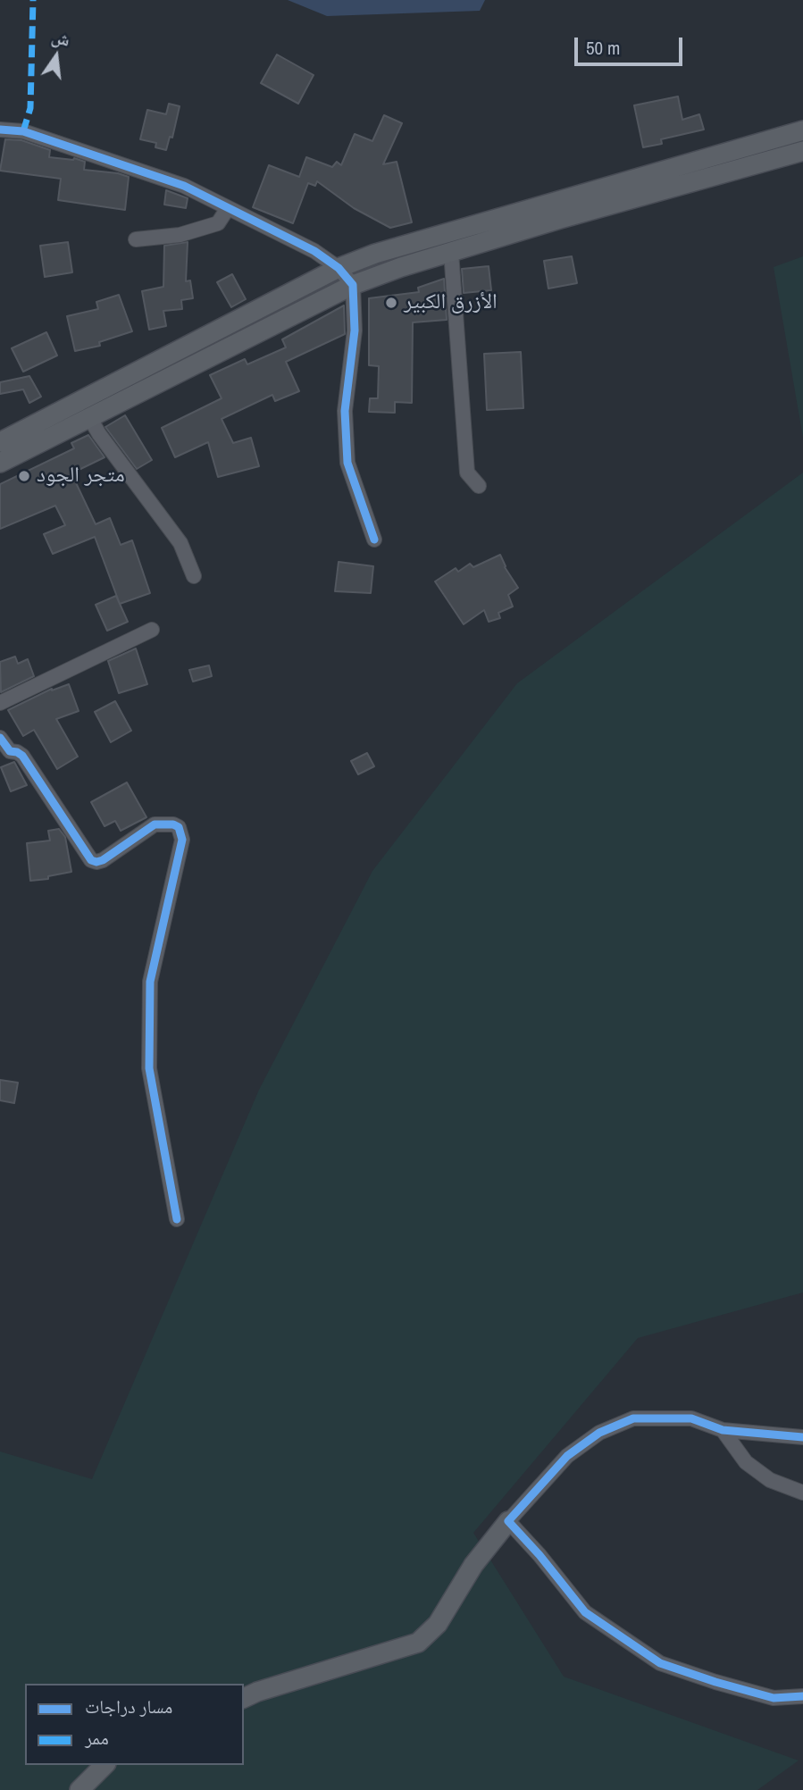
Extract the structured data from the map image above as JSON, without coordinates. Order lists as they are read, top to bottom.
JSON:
{
  "places": ["الأزرق الكبير", "متجر الجود"],
  "legend": ["مسار دراجات", "ممر"],
  "scale_bar": "50 m",
  "north": "top"
}
